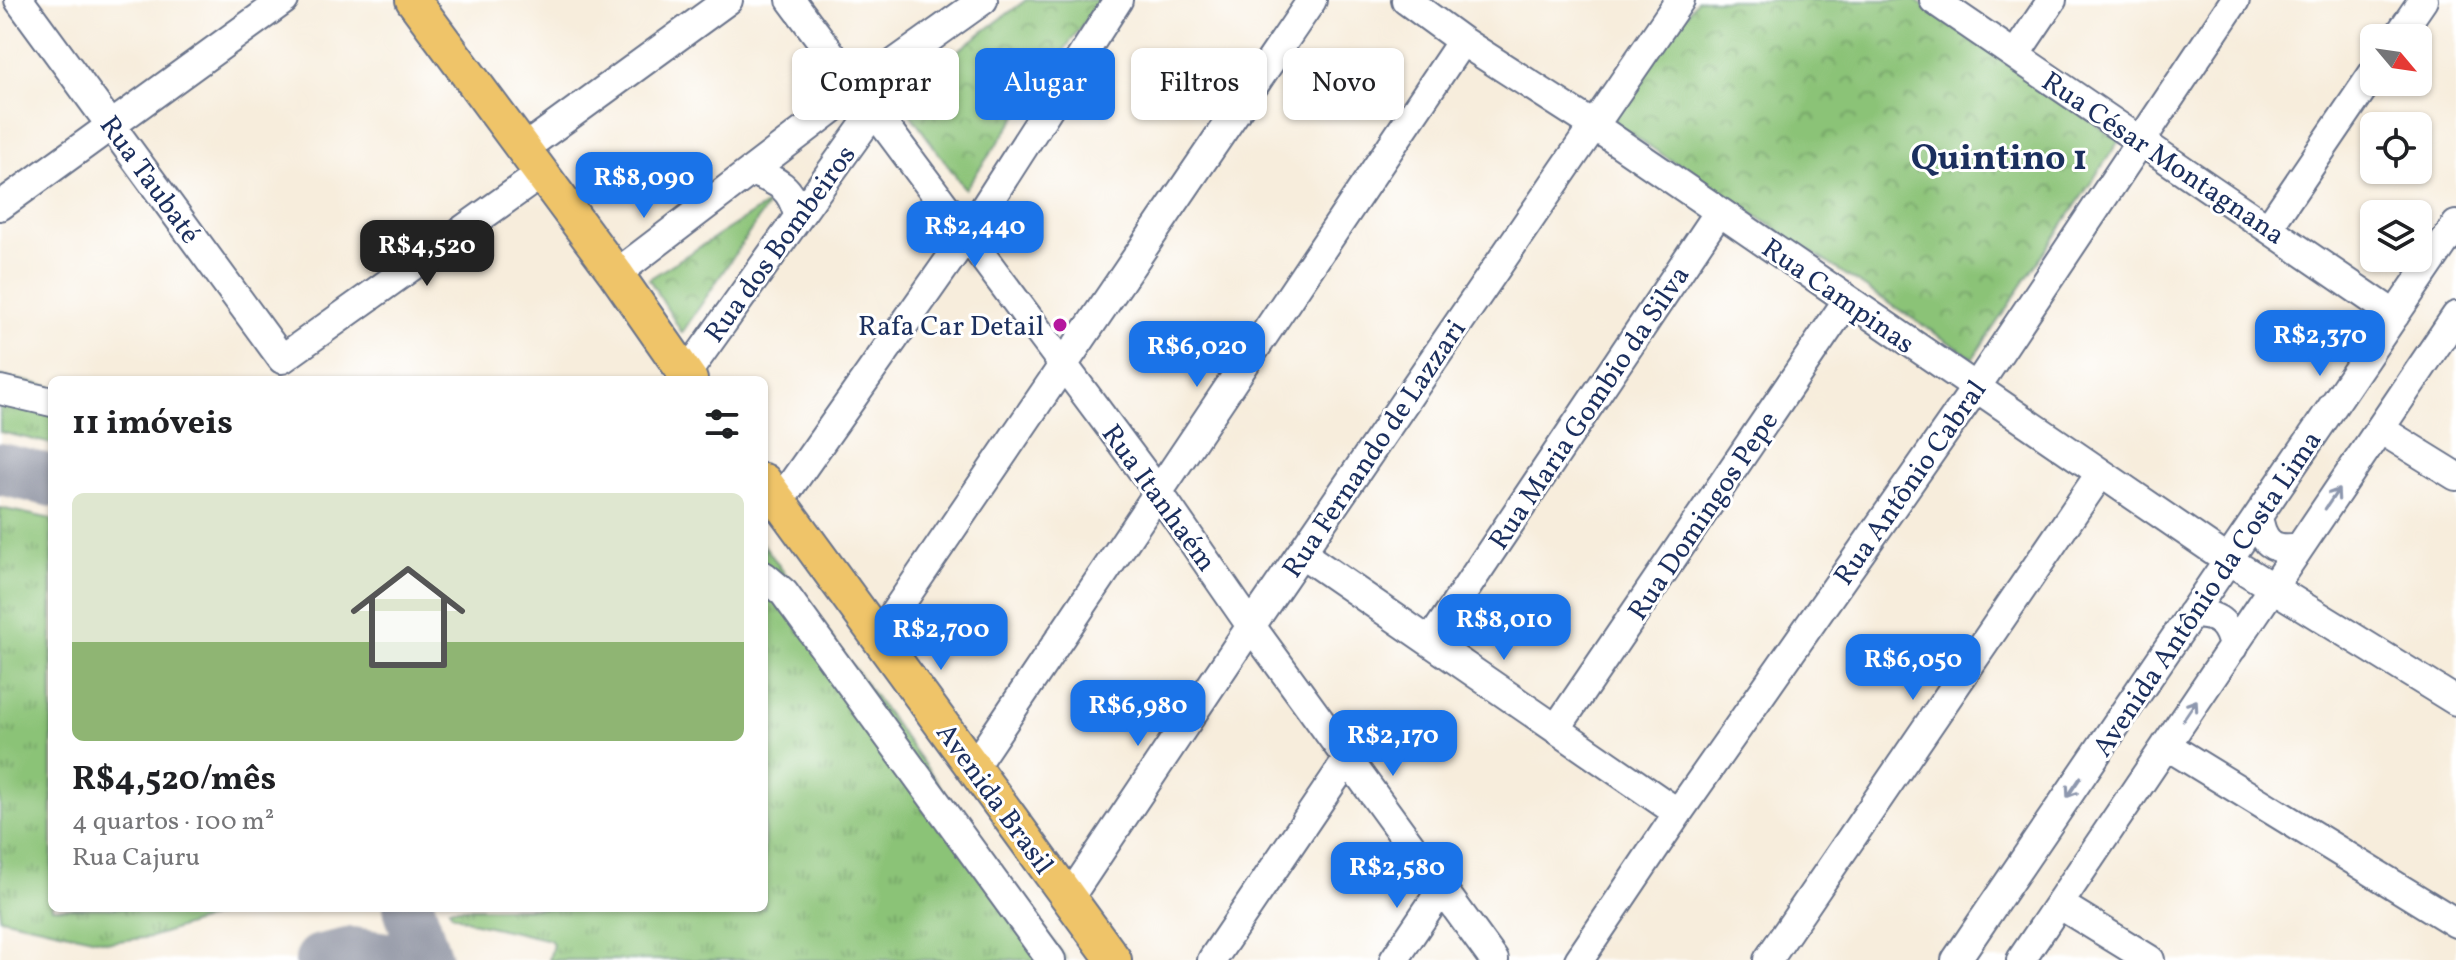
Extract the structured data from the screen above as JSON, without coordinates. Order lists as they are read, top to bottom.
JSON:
{
  "streets": {
    "main road": ["Avenida Brasil"],
    "street": [
      "Rua César Montagnana",
      "Rua Taubaté",
      "Rua dos Bombeiros",
      "Rua Campinas",
      "Rua Maria Gombio da Silva",
      "Rua Fernando de Lazzari",
      "Rua Antônio Cabral",
      "Rua Itanhaém",
      "Rua Domingos Pepe",
      "Avenida Antônio da Costa Lima"
    ]
  },
  "crossings": [
    ["Rua César Montagnana", "Rua Antônio Cabral"],
    ["Rua César Montagnana", "Avenida Antônio da Costa Lima"],
    ["Rua Campinas", "Rua Maria Gombio da Silva"],
    ["Rua Campinas", "Rua Fernando de Lazzari"],
    ["Rua Campinas", "Rua Antônio Cabral"],
    ["Rua Campinas", "Rua Domingos Pepe"],
    ["Rua Campinas", "Avenida Antônio da Costa Lima"],
    ["Rua Fernando de Lazzari", "Rua Itanhaém"],
    ["Rua Fernando de Lazzari", "Avenida Brasil"]
  ],
  "districts": ["Quintino 1"],
  "places": ["Rafa Car Detail"],
  "north": "bottom right",
  "page": {
    "chip": [
      "Comprar",
      "Alugar",
      "Filtros",
      "Novo"
    ],
    "price": [
      "R$8,090",
      "R$2,440",
      "R$4,520",
      "R$2,370",
      "R$6,020",
      "R$8,010",
      "R$2,700",
      "R$6,050",
      "R$6,980",
      "R$2,170",
      "R$2,580"
    ],
    "heading": "11 imóveis",
    "list": [
      {
        "name": "R$4,520/mês",
        "note": "4 quartos · 100 m² · Rua Cajuru"
      }
    ]
  }
}
